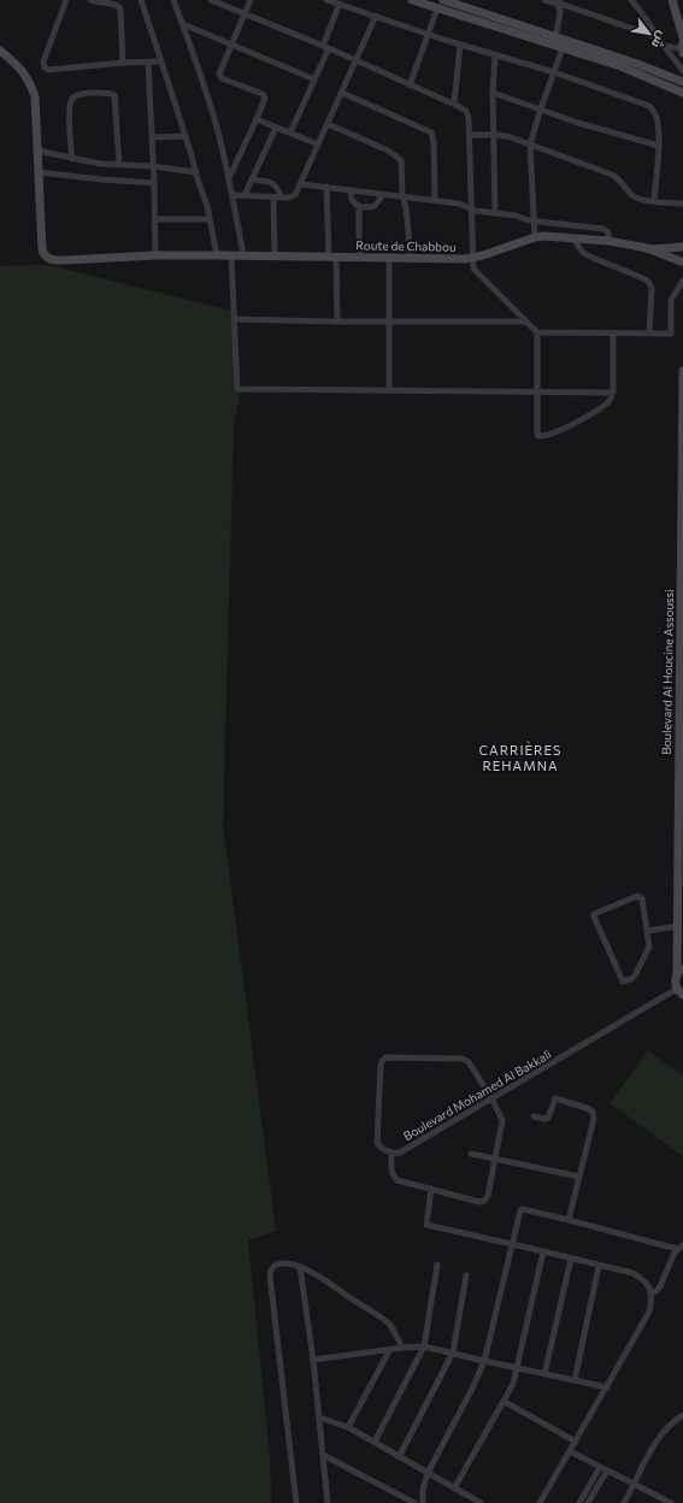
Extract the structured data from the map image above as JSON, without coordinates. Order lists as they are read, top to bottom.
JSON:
{
  "streets": {
    "street": ["Route de Chabbou", "Boulevard Al Houcine Assoussi", "Boulevard Mohamed Al Bakkali"]
  },
  "crossings": [
    ["Boulevard Al Houcine Assoussi", "Boulevard Mohamed Al Bakkali"]
  ],
  "districts": ["CARRIÈRES REHAMNA"],
  "north": "bottom right"
}
